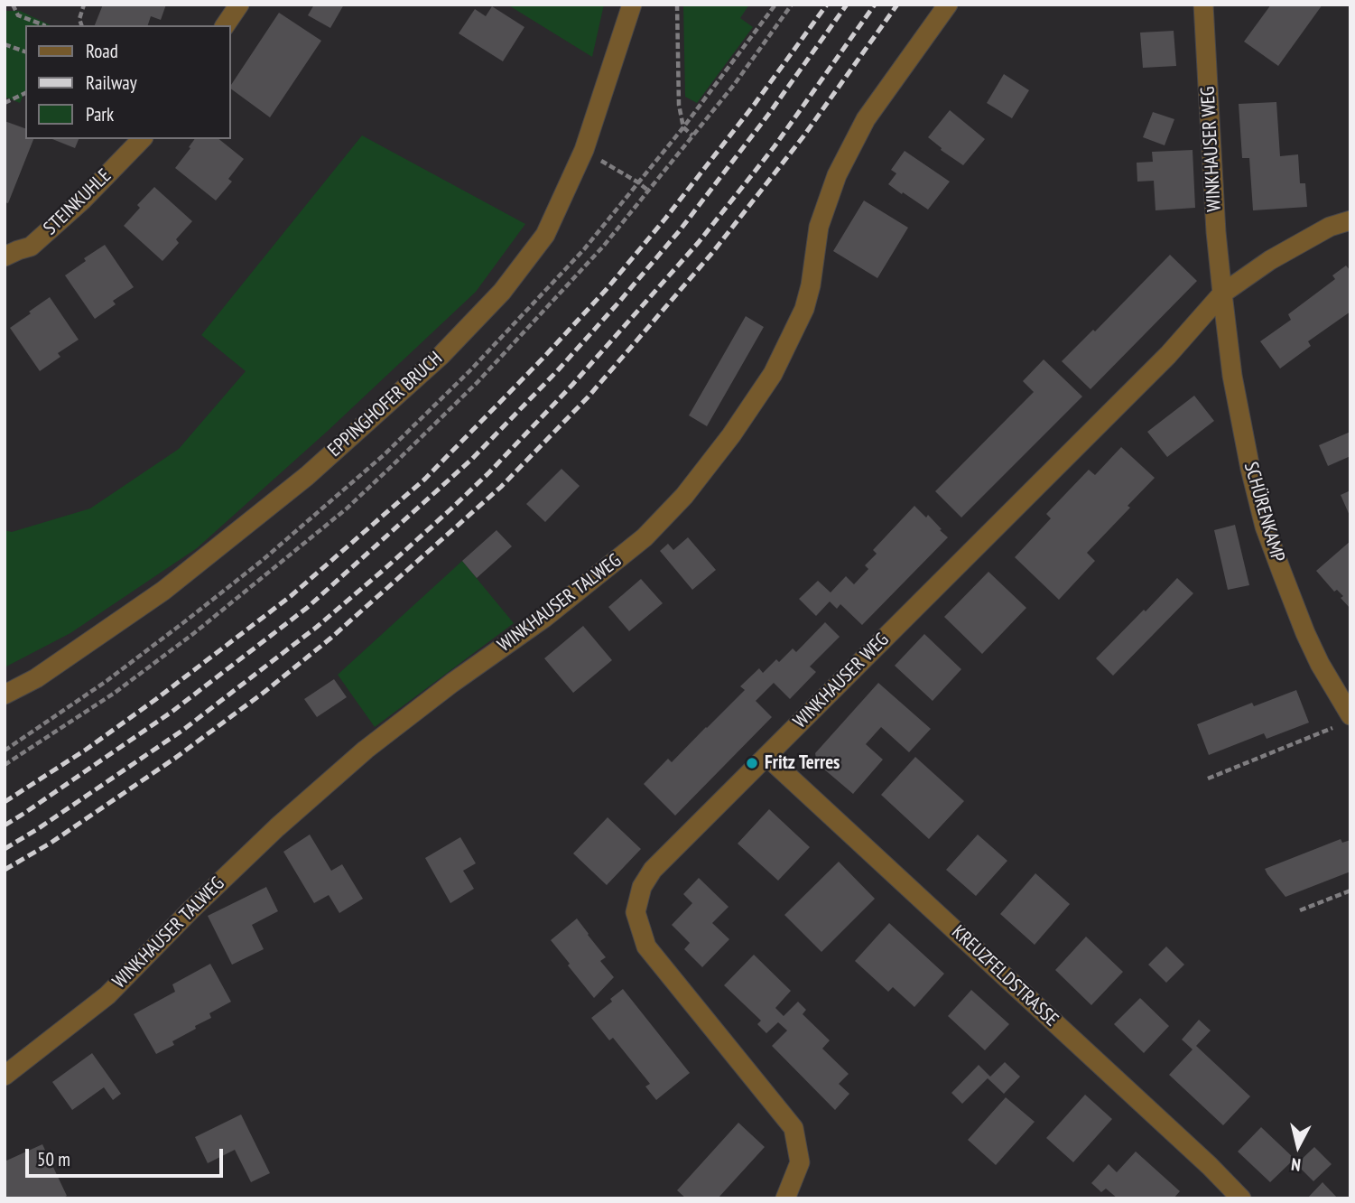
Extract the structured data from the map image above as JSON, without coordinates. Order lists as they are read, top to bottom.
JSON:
{
  "streets": {
    "street": [
      "WINKHAUSER WEG",
      "STEINKUHLE",
      "EPPINGHOFER BRUCH",
      "SCHÜRENKAMP",
      "WINKHAUSER TALWEG",
      "KREUZFELDSTRASSE"
    ]
  },
  "crossings": [
    ["WINKHAUSER WEG", "SCHÜRENKAMP"],
    ["WINKHAUSER WEG", "KREUZFELDSTRASSE"]
  ],
  "places": ["Fritz Terres"],
  "legend": ["Road", "Railway", "Park"],
  "scale_bar": "50 m",
  "north": "bottom"
}
